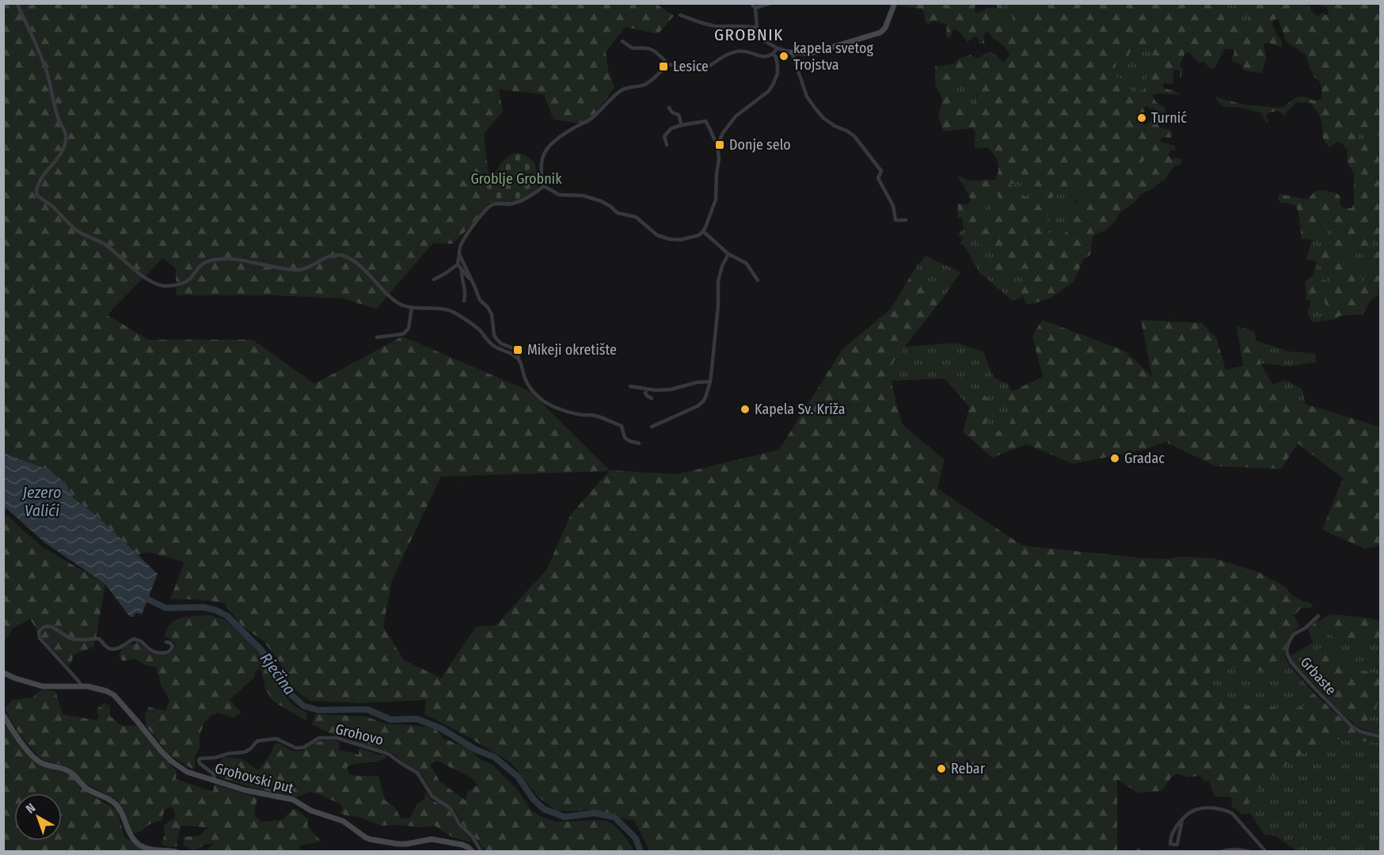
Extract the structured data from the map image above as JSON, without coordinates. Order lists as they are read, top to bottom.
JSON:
{
  "streets": {
    "main road": ["Grohovski put"],
    "street": ["Grbaste", "Grohovo"]
  },
  "crossings": [
    ["Grohovo", "Grohovski put"]
  ],
  "districts": ["GROBNIK"],
  "water": ["Jezero Valići", "Rječina"],
  "parks": ["Groblje Grobnik"],
  "places": {
    "other": [
      "kapela svetog Trojstva",
      "Turnić",
      "Kapela Sv. Križa",
      "Gradac",
      "Rebar"
    ],
    "transit": ["Lesice", "Donje selo", "Mikeji okretište"]
  },
  "north": "top left"
}
